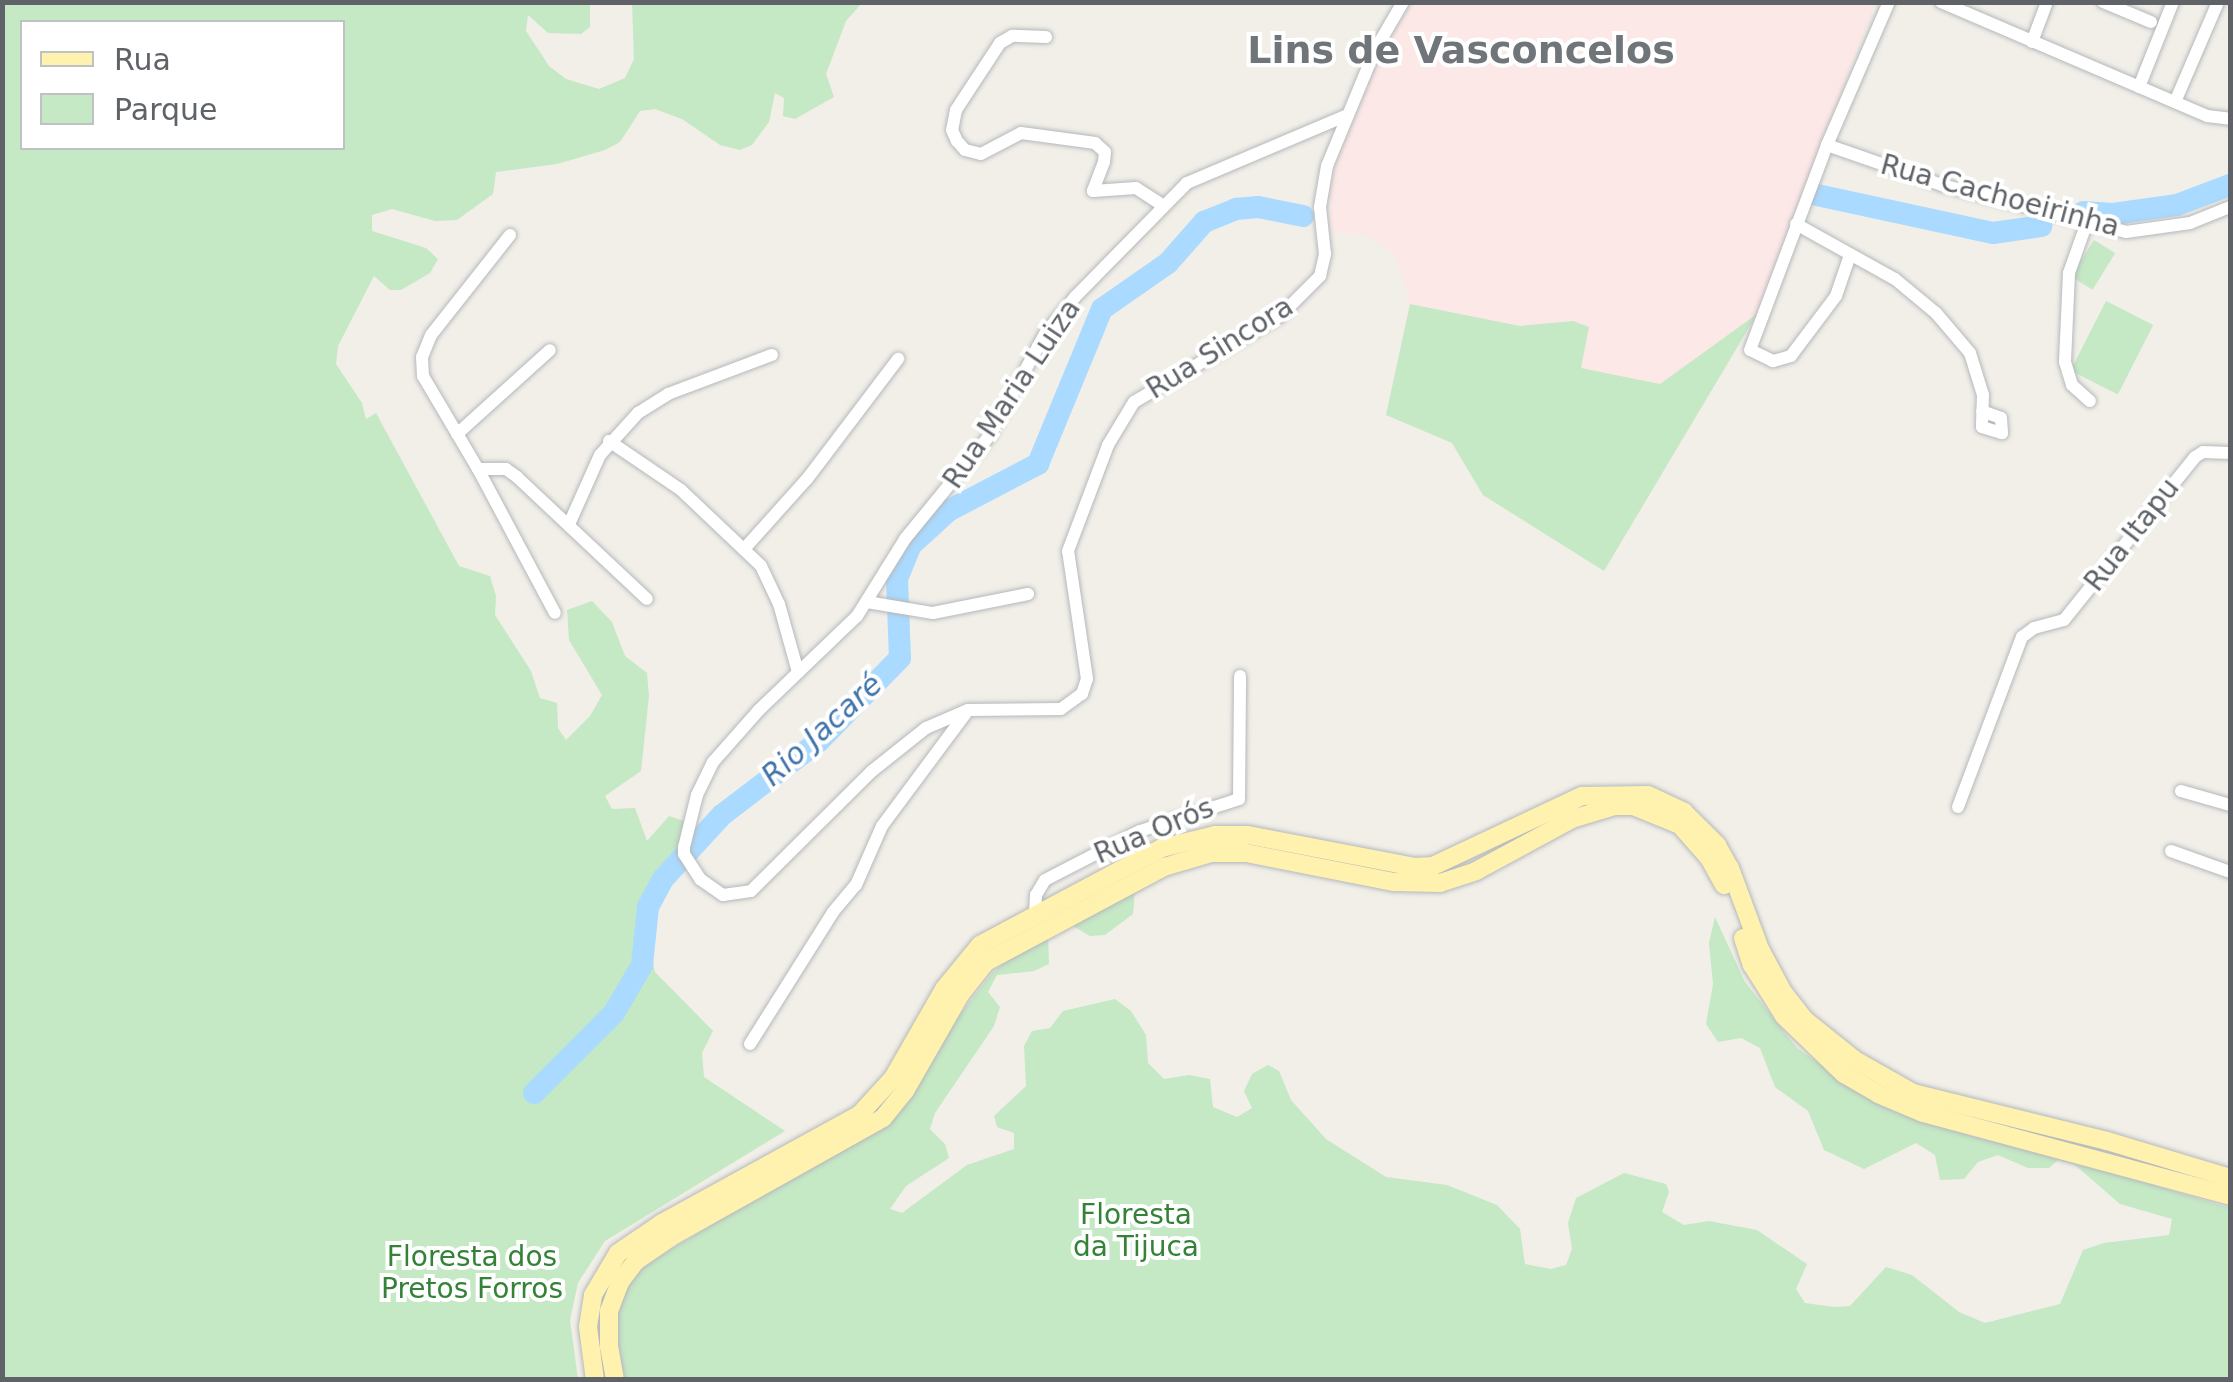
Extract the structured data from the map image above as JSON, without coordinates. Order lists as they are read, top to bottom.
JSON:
{
  "streets": {
    "street": [
      "Rua Cachoeirinha",
      "Rua Sincora",
      "Rua Maria Luiza",
      "Rua Itapu",
      "Rua Orós"
    ]
  },
  "crossings": [
    ["Rua Sincora", "Rua Maria Luiza"]
  ],
  "districts": ["Lins de Vasconcelos"],
  "water": ["Rio Jacaré"],
  "parks": ["Floresta da Tijuca", "Floresta dos Pretos Forros"],
  "legend": ["Rua", "Parque"]
}
